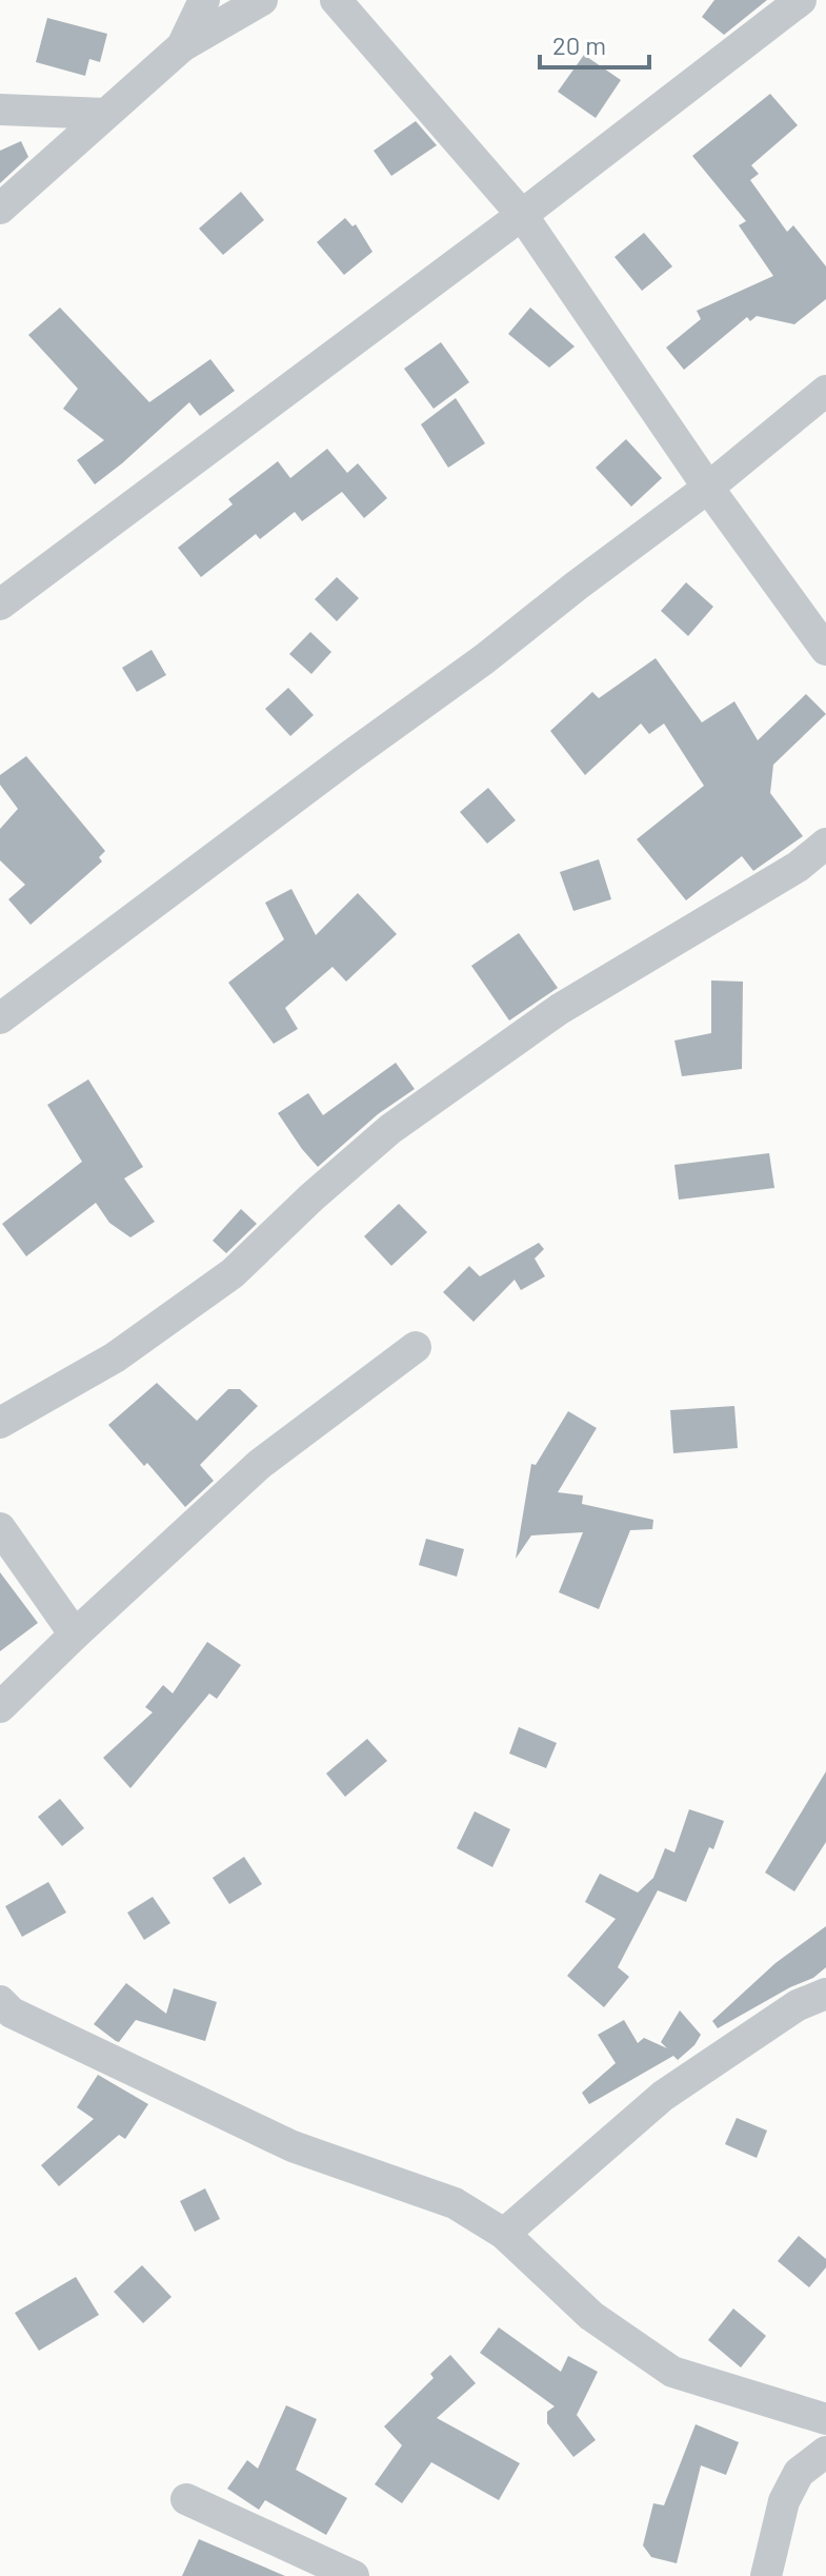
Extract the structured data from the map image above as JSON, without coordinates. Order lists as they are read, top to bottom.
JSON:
{
  "scale_bar": "20 m"
}
